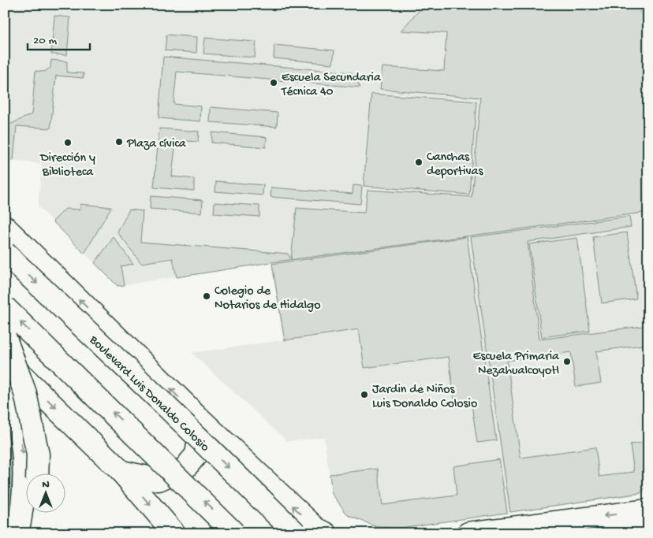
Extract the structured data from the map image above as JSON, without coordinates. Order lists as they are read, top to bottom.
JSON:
{
  "streets": {
    "main road": ["Boulevard Luis Donaldo Colosio"]
  },
  "places": [
    "Escuela Secundaria Técnica 40",
    "Plaza cívica",
    "Dirección y Biblioteca",
    "Canchas deportivas",
    "Colegio de Notarios de Hidalgo",
    "Escuela Primaria Nezahualcoyotl",
    "Jardin de Niños Luis Donaldo Colosio"
  ],
  "scale_bar": "20 m",
  "north": "top"
}
